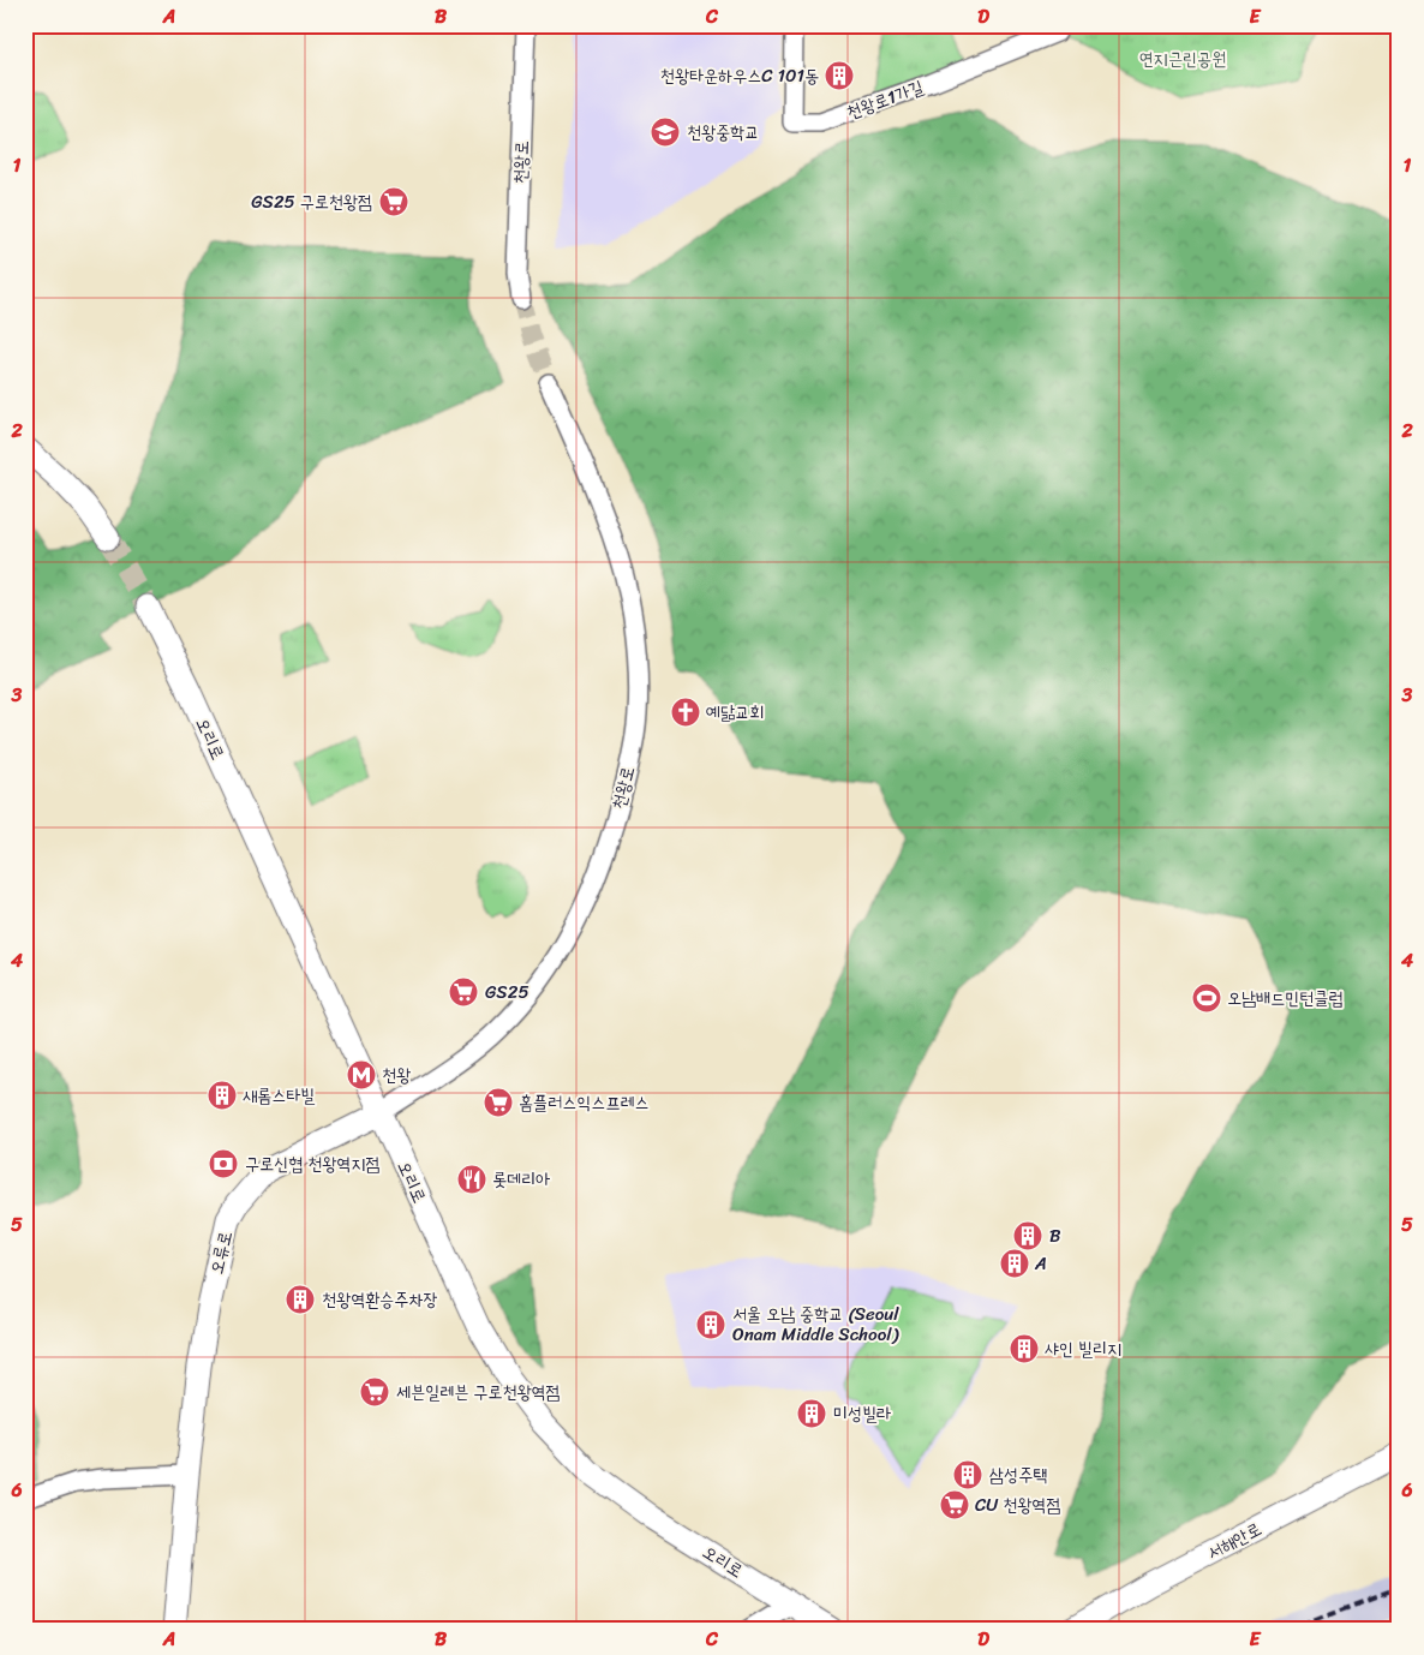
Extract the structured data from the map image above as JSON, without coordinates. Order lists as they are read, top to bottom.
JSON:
{
  "streets": {
    "main road": ["오리로", "오류로", "서해안로"],
    "street": ["천왕로1가길", "천왕로"]
  },
  "crossings": [
    ["천왕로", "오리로"],
    ["천왕로", "오류로"],
    ["오리로", "오류로"]
  ],
  "parks": ["연지근린공원"],
  "places": {
    "building": [
      "천왕타운하우스C 101동",
      "새롬스타빌",
      "B",
      "A",
      "천왕역환승주차장",
      "서울 오남 중학교 (Seoul Onam Middle School)",
      "샤인 빌리지",
      "미성빌라",
      "삼성주택"
    ],
    "school or university": ["천왕중학교"],
    "supermarket": [
      "GS25 구로천왕점",
      "GS25",
      "홈플러스익스프레스",
      "세븐일레븐 구로천왕역점",
      "CU 천왕역점"
    ],
    "church": ["예닮교회"],
    "sports": ["오남배드민턴클럽"],
    "metro station": ["천왕"],
    "bank": ["구로신협 천왕역지점"],
    "restaurant": ["롯데리아"]
  },
  "grid": {
    "columns": [
      "A",
      "B",
      "C",
      "D",
      "E"
    ],
    "rows": [
      "1",
      "2",
      "3",
      "4",
      "5",
      "6"
    ]
  }
}
